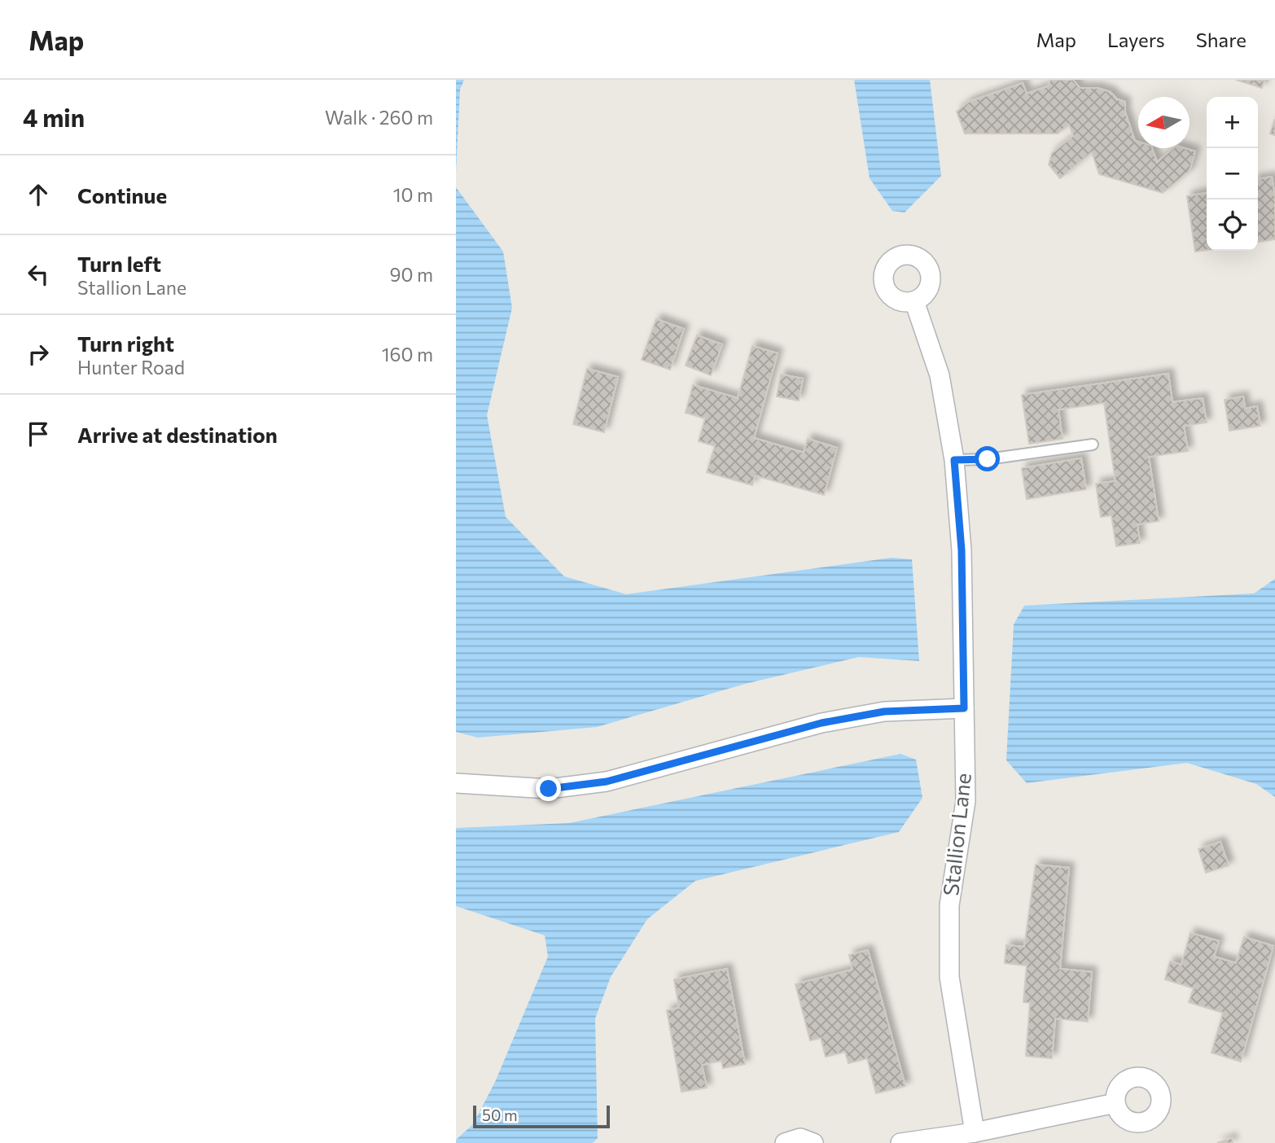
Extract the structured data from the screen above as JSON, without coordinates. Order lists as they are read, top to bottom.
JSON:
{
  "streets": {
    "street": ["Stallion Lane"]
  },
  "scale_bar": "50 m",
  "north": "left",
  "page": {
    "header": "Map",
    "nav": ["Map", "Layers", "Share"],
    "heading": ["4 min", "Walk · 260 m"],
    "map_buttons": ["+", "−"],
    "list": [
      ["Continue", "10 m"],
      ["Turn left", "Stallion Lane", "90 m"],
      ["Turn right", "Hunter Road", "160 m"],
      "Arrive at destination"
    ],
    "scale": "50 m"
  }
}
